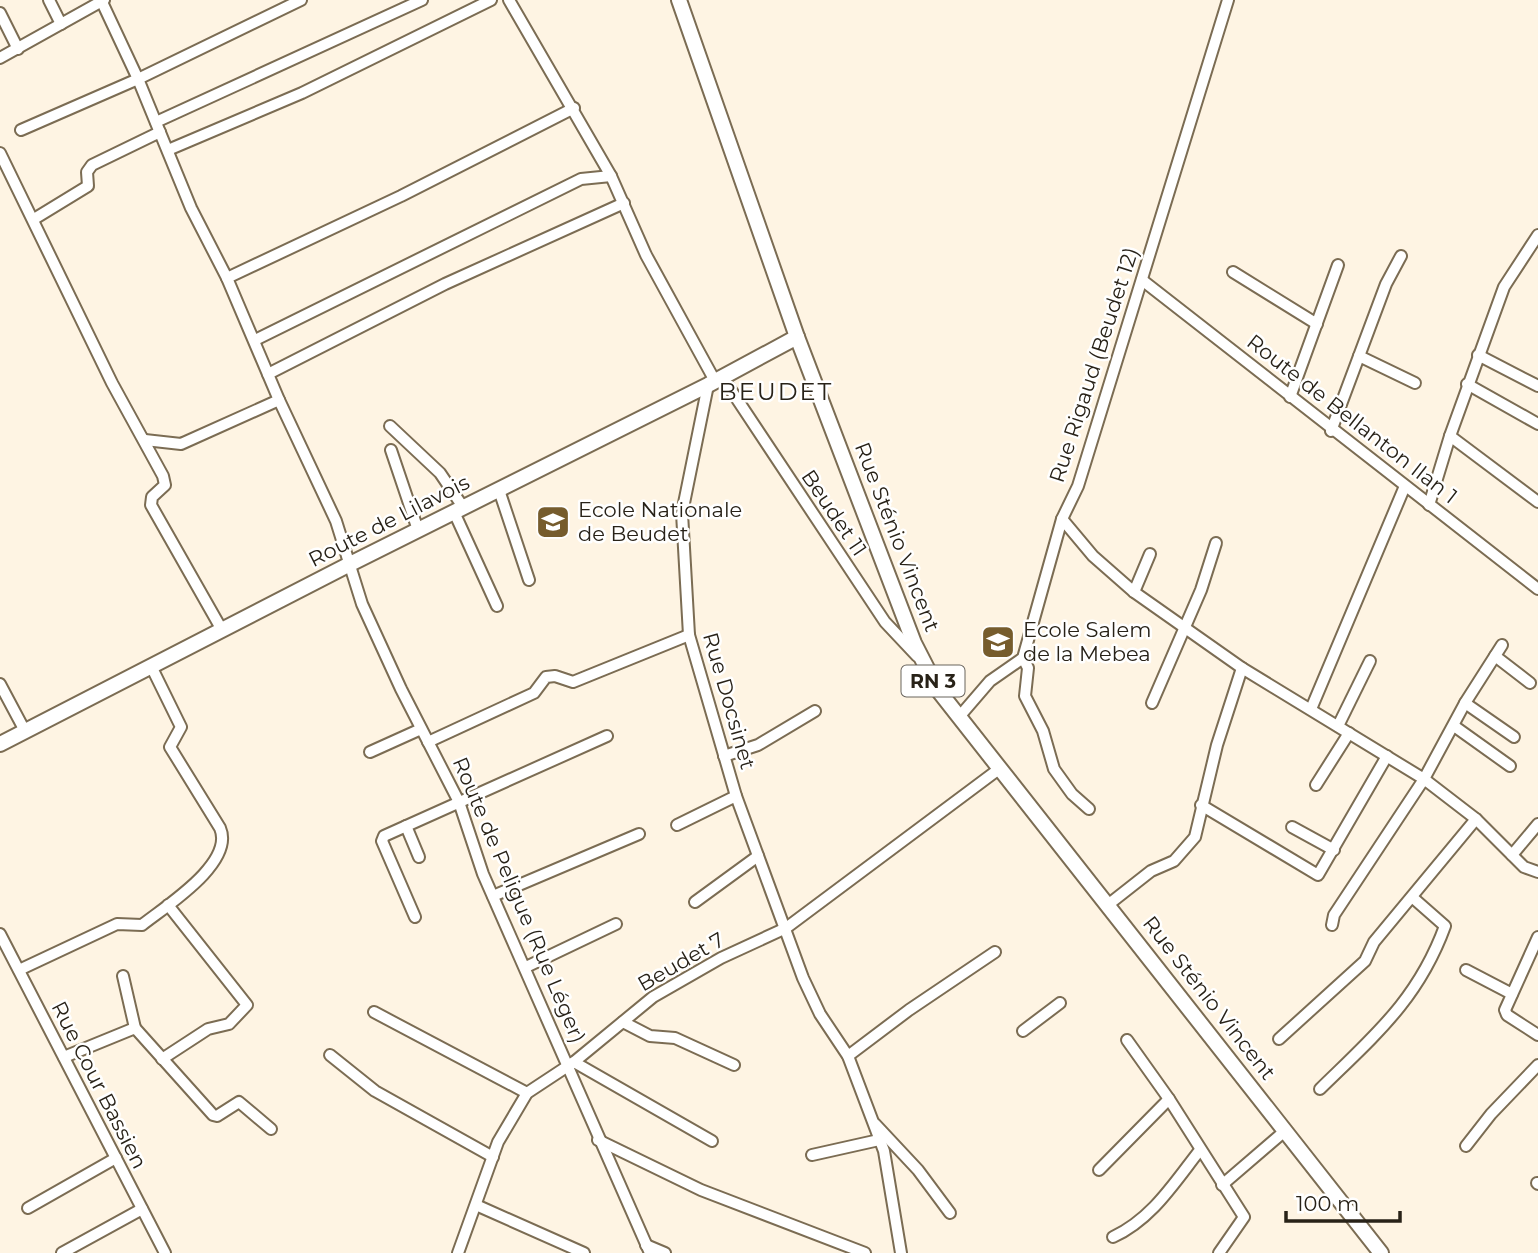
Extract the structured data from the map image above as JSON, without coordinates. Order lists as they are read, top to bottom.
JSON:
{
  "streets": {
    "main road": ["Route de Lilavois", "Rue Sténio Vincent", "RN 3"],
    "street": [
      "Rue Rigaud (Beudet 12)",
      "Route de Bellanton Ilan 1",
      "Beudet 11",
      "Rue Docsinet",
      "Route de Peligue (Rue Léger)",
      "Beudet 7",
      "Rue Cour Bassien"
    ]
  },
  "crossings": [
    ["Rue Rigaud (Beudet 12)", "Route de Bellanton Ilan 1"],
    ["Beudet 11", "Route de Lilavois"],
    ["Beudet 11", "Rue Sténio Vincent"],
    ["Beudet 11", "Rue Docsinet"],
    ["Route de Lilavois", "Rue Sténio Vincent"],
    ["Route de Lilavois", "Rue Docsinet"],
    ["Route de Lilavois", "Route de Peligue (Rue Léger)"],
    ["Rue Sténio Vincent", "Beudet 7"],
    ["Rue Docsinet", "Beudet 7"],
    ["Route de Peligue (Rue Léger)", "Beudet 7"]
  ],
  "districts": ["BEUDET"],
  "places": {
    "school or university": ["Ecole Nationale de Beudet", "Ecole Salem de la Mebea"]
  },
  "scale_bar": "100 m"
}
